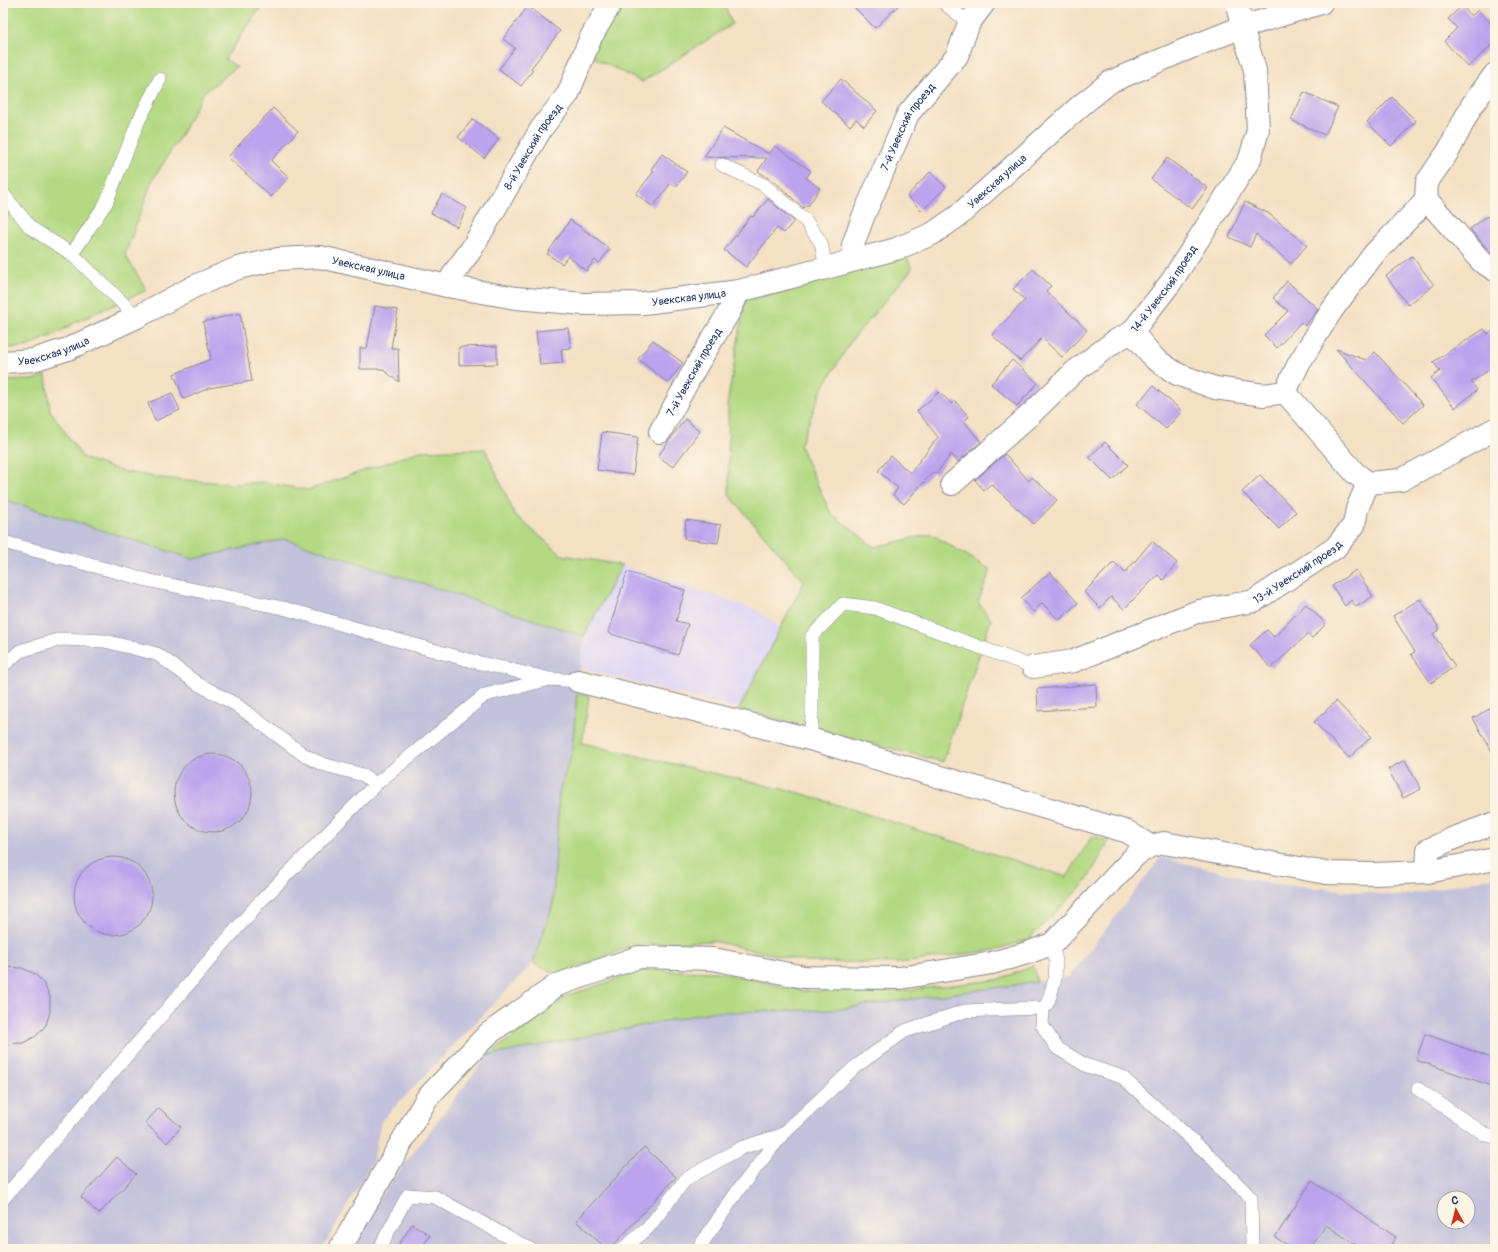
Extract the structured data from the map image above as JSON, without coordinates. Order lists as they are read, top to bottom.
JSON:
{
  "streets": {
    "street": [
      "7-й Увекский проезд",
      "8-й Увекский проезд",
      "Увекская улица",
      "14-й Увекский проезд",
      "13-й Увекский проезд"
    ]
  },
  "crossings": [
    ["7-й Увекский проезд", "Увекская улица"],
    ["8-й Увекский проезд", "Увекская улица"],
    ["Увекская улица", "14-й Увекский проезд"]
  ],
  "north": "top"
}
